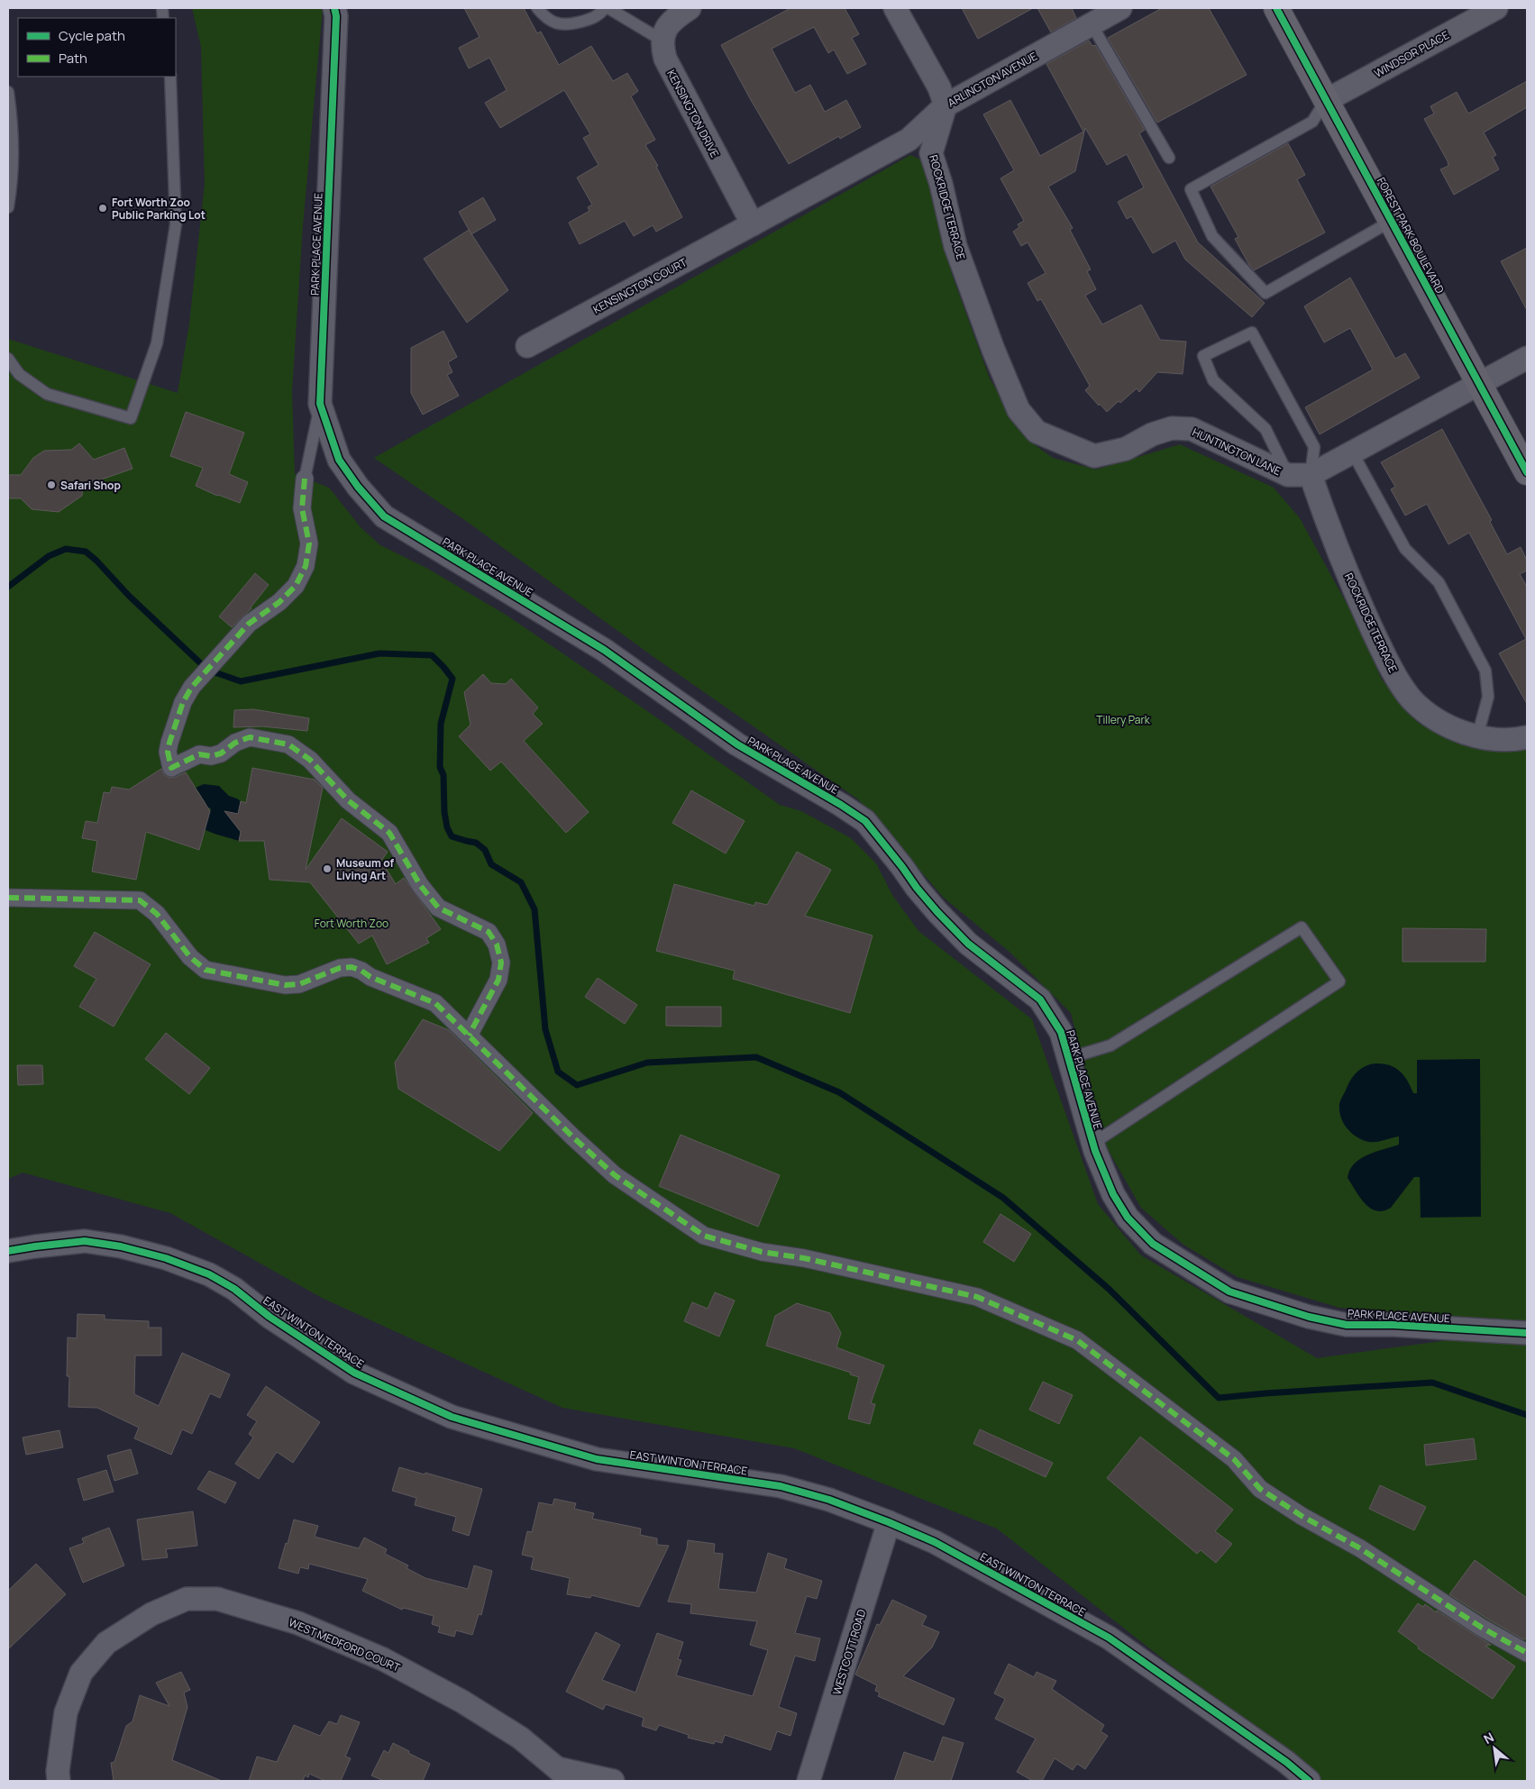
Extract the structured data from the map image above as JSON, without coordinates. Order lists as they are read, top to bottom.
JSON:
{
  "streets": {
    "main road": ["FOREST PARK BOULEVARD"],
    "street": [
      "WINDSOR PLACE",
      "ARLINGTON AVENUE",
      "KENSINGTON DRIVE",
      "ROCKRIDGE TERRACE",
      "PARK PLACE AVENUE",
      "KENSINGTON COURT",
      "HUNTINGTON LANE",
      "EAST WINTON TERRACE",
      "WEST MEDFORD COURT",
      "WESTCOTT ROAD"
    ]
  },
  "crossings": [
    ["WINDSOR PLACE", "FOREST PARK BOULEVARD"],
    ["ARLINGTON AVENUE", "KENSINGTON DRIVE"],
    ["ARLINGTON AVENUE", "ROCKRIDGE TERRACE"],
    ["ARLINGTON AVENUE", "KENSINGTON COURT"],
    ["KENSINGTON DRIVE", "KENSINGTON COURT"],
    ["ROCKRIDGE TERRACE", "HUNTINGTON LANE"],
    ["FOREST PARK BOULEVARD", "HUNTINGTON LANE"],
    ["EAST WINTON TERRACE", "WESTCOTT ROAD"]
  ],
  "parks": ["Tillery Park", "Fort Worth Zoo"],
  "places": ["Fort Worth Zoo Public Parking Lot", "Safari Shop", "Museum of Living Art"],
  "legend": ["Cycle path", "Path"],
  "north": "top left"
}
